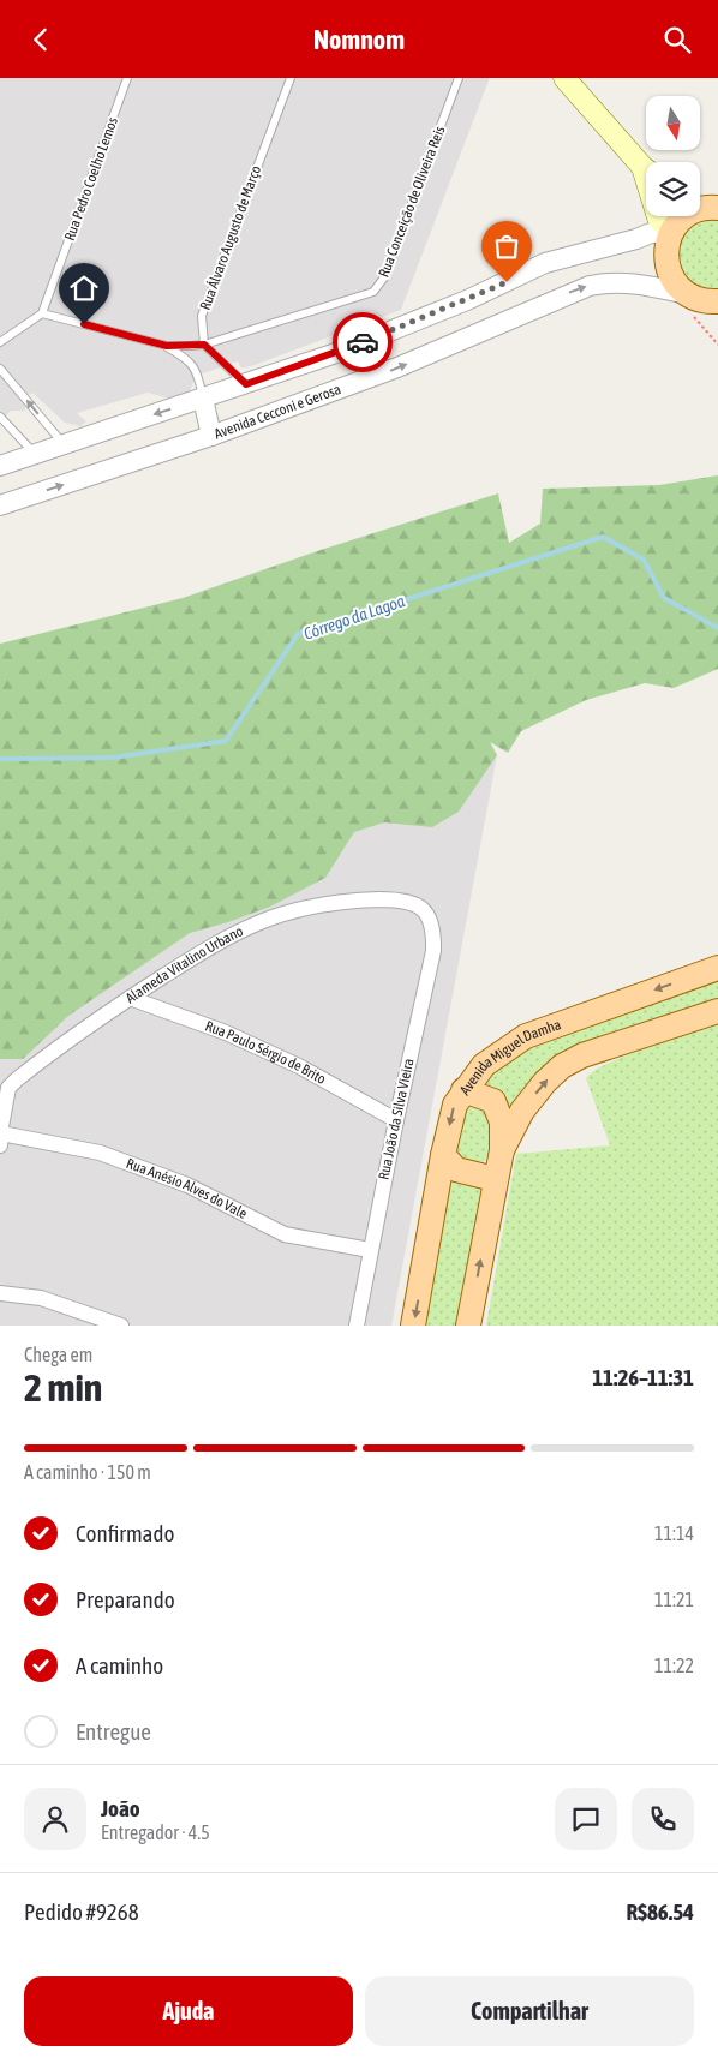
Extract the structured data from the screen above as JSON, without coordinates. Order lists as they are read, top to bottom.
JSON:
{
  "streets": {
    "main road": ["Avenida Miguel Damha"],
    "street": [
      "Avenida Cecconi e Gerosa",
      "Alameda Vitalino Urbano",
      "Rua Paulo Sérgio de Brito",
      "Rua João da Silva Vieira",
      "Rua Anésio Alves do Vale"
    ],
    "lane": ["Rua Pedro Coelho Lemos", "Rua Conceição de Oliveira Reis", "Rua Álvaro Augusto de Março"]
  },
  "crossings": [
    ["Rua Pedro Coelho Lemos", "Rua Conceição de Oliveira Reis"],
    ["Rua Conceição de Oliveira Reis", "Rua Álvaro Augusto de Março"],
    ["Alameda Vitalino Urbano", "Rua Paulo Sérgio de Brito"],
    ["Alameda Vitalino Urbano", "Rua João da Silva Vieira"],
    ["Alameda Vitalino Urbano", "Rua Anésio Alves do Vale"],
    ["Rua Paulo Sérgio de Brito", "Rua João da Silva Vieira"],
    ["Rua João da Silva Vieira", "Rua Anésio Alves do Vale"]
  ],
  "water": ["Córrego da Lagoa"],
  "north": "bottom",
  "page": {
    "header": "Nomnom",
    "heading": ["2 min", "Chega em", "11:26–11:31"],
    "panel": [
      "João",
      "Entregador · 4.5",
      "Pedido #9268",
      "R$86.54"
    ],
    "bar": "A caminho · 150 m",
    "list": [
      ["Confirmado", "11:14"],
      ["Preparando", "11:21"],
      ["A caminho", "11:22"],
      "Entregue"
    ],
    "buttons": ["Ajuda", "Compartilhar"]
  }
}
